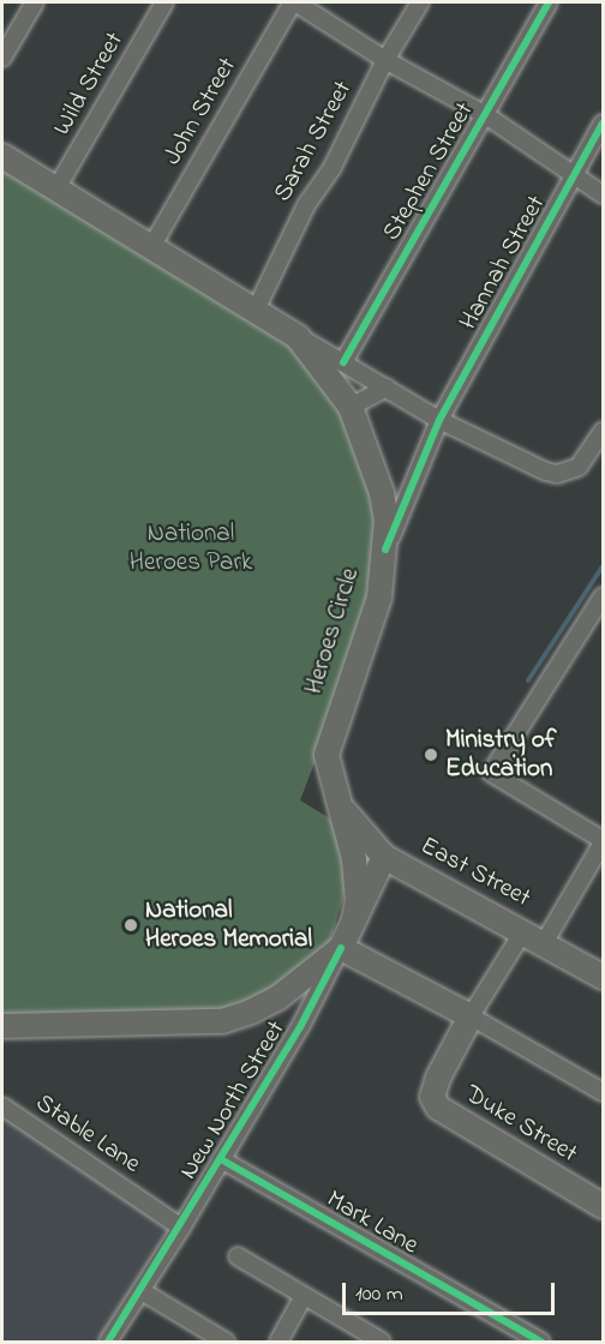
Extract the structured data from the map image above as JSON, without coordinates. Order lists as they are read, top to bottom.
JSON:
{
  "streets": {
    "main road": ["Heroes Circle", "East Street", "Duke Street"],
    "street": [
      "Wild Street",
      "John Street",
      "Sarah Street",
      "Stephen Street",
      "Hannah Street",
      "New North Street",
      "Stable Lane",
      "Mark Lane"
    ]
  },
  "crossings": [
    ["Wild Street", "Heroes Circle"],
    ["John Street", "Heroes Circle"],
    ["Sarah Street", "Heroes Circle"],
    ["Hannah Street", "Heroes Circle"],
    ["Heroes Circle", "East Street"],
    ["Heroes Circle", "New North Street"],
    ["New North Street", "Stable Lane"],
    ["New North Street", "Mark Lane"]
  ],
  "parks": ["National Heroes Park"],
  "places": ["Ministry of Education", "National Heroes Memorial"],
  "scale_bar": "100 m"
}
